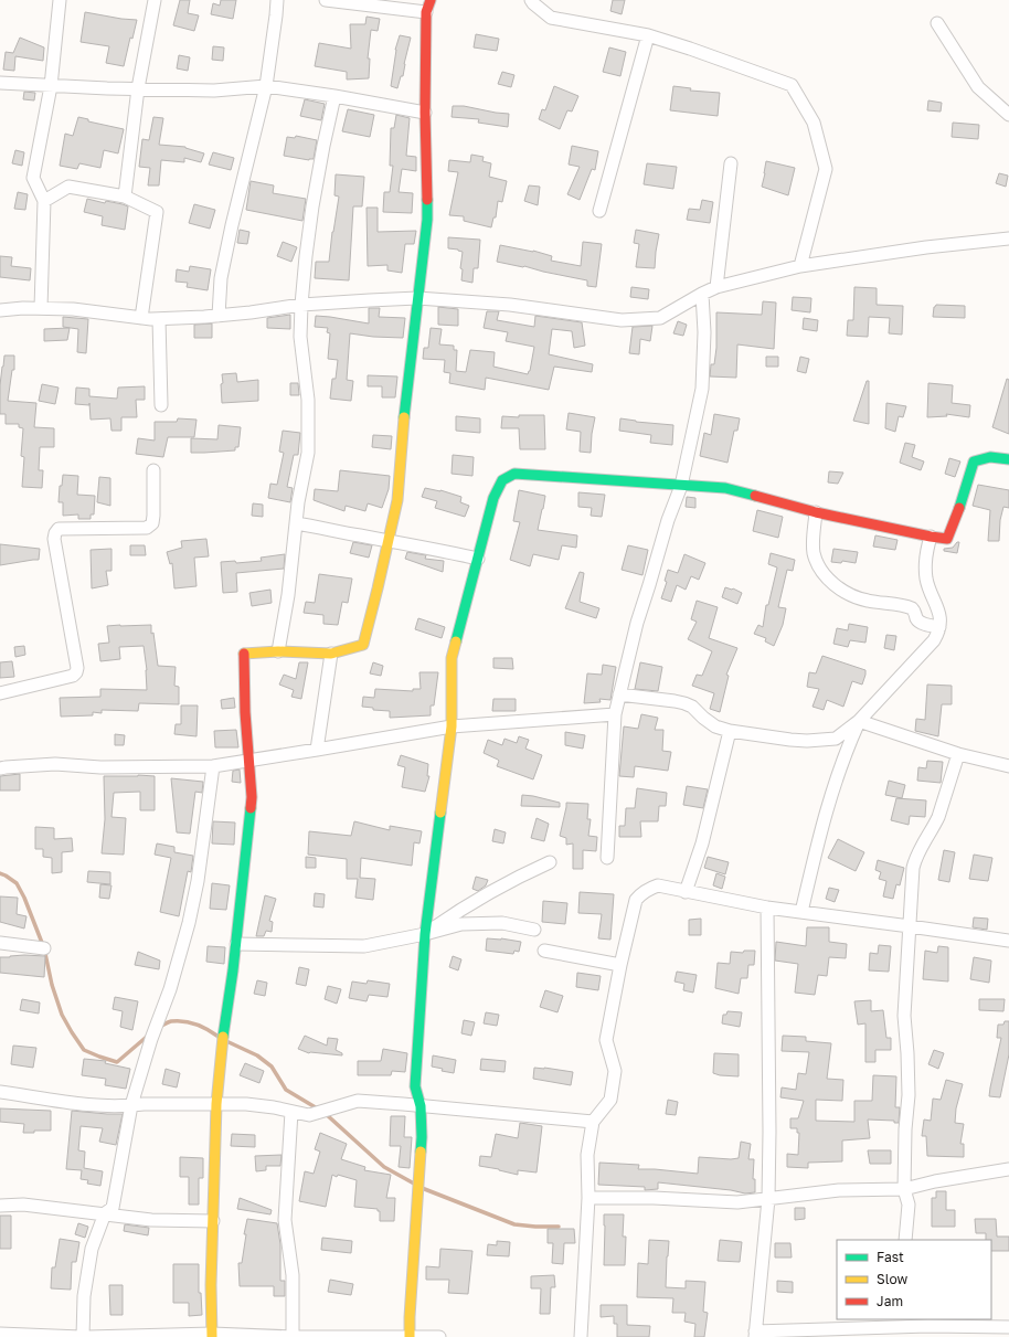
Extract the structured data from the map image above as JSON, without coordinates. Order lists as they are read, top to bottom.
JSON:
{
  "legend": ["Fast", "Slow", "Jam"]
}
